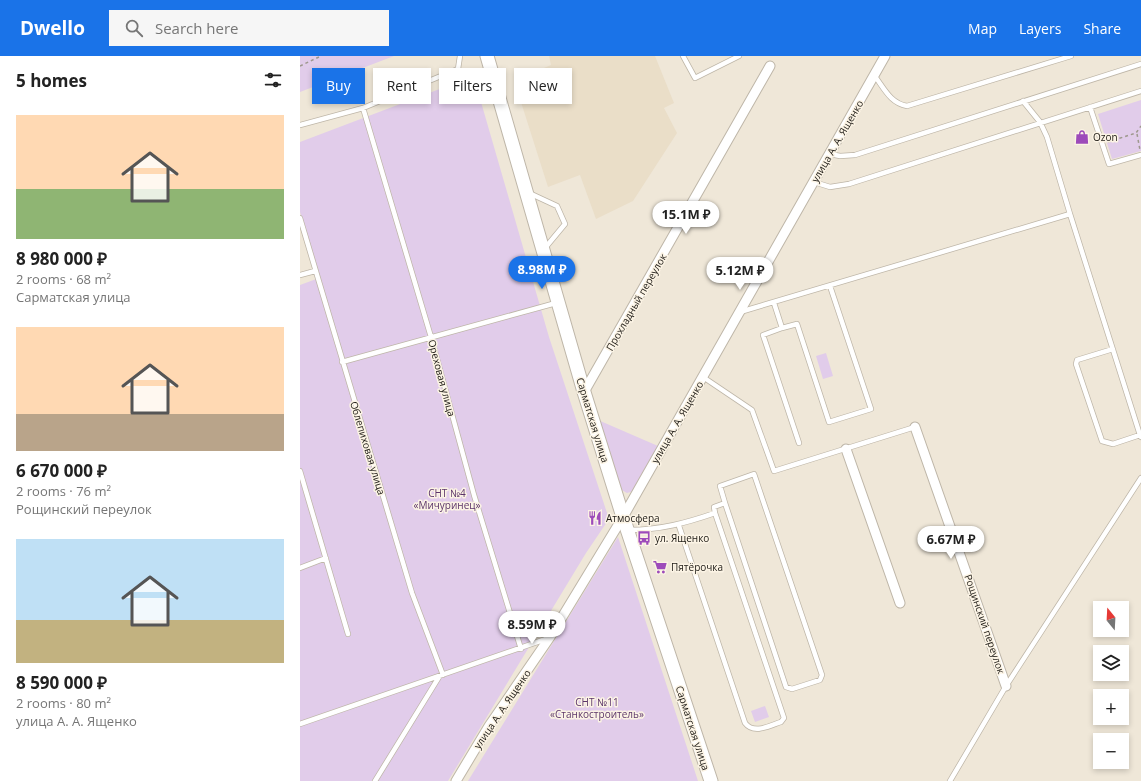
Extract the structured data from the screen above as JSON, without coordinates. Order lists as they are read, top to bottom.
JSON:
{
  "streets": {
    "main road": ["Сарматская улица"],
    "street": ["улица А. А. Ященко", "Прохладный переулок", "Рощинский переулок"],
    "lane": ["Ореховая улица", "Облепиховая улица"]
  },
  "crossings": [
    ["улица А. А. Ященко", "Сарматская улица"],
    ["Прохладный переулок", "Сарматская улица"]
  ],
  "parks": ["СНТ №4 «Мичуринец»", "СНТ №11 «Станкостроитель»"],
  "places": {
    "shop": ["Ozon"],
    "restaurant": ["Атмосфера"],
    "bus stop": ["ул. Ященко"],
    "supermarket": ["Пятёрочка"]
  },
  "north": "top",
  "page": {
    "header": "Dwello",
    "search": "Search here",
    "nav": ["Map", "Layers", "Share"],
    "heading": "5 homes",
    "chip": [
      "Buy",
      "Rent",
      "Filters",
      "New"
    ],
    "list": [
      {
        "name": "8 980 000 ₽",
        "note": "2 rooms · 68 m² · Сарматская улица"
      },
      {
        "name": "6 670 000 ₽",
        "note": "2 rooms · 76 m² · Рощинский переулок"
      },
      {
        "name": "8 590 000 ₽",
        "note": "2 rooms · 80 m² · улица А. А. Ященко"
      }
    ],
    "price": [
      "15.1M ₽",
      "8.98M ₽",
      "5.12M ₽",
      "6.67M ₽",
      "8.59M ₽"
    ],
    "map_buttons": ["+", "−"]
  }
}
